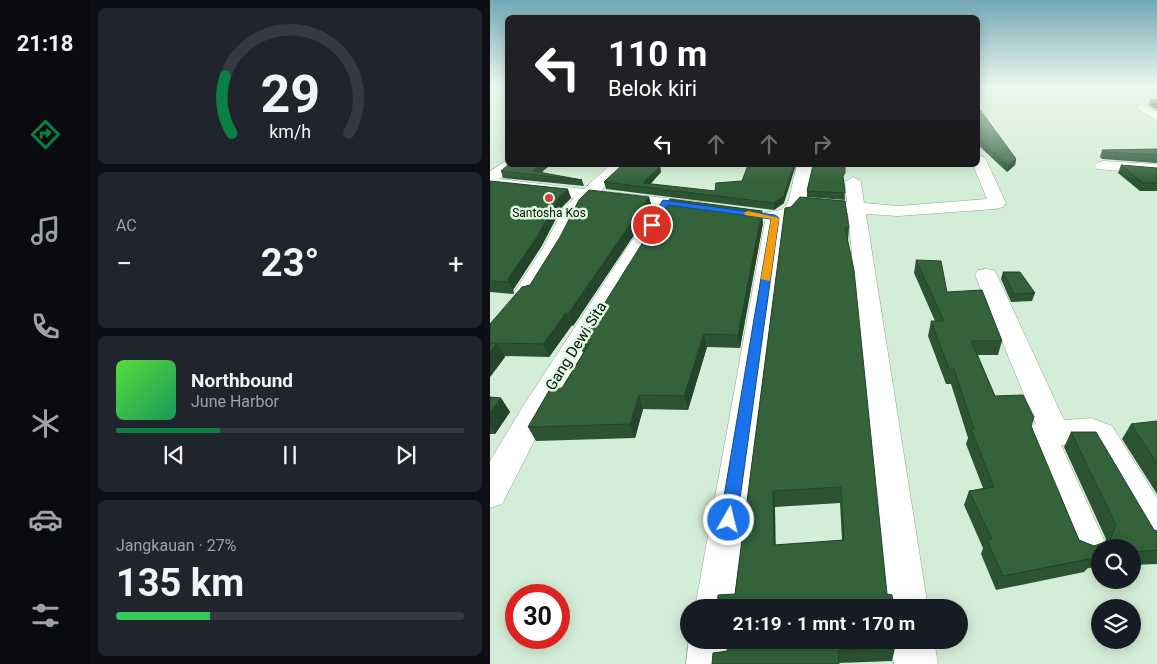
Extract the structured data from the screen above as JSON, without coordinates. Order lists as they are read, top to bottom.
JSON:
{
  "streets": {
    "street": ["Gang Dewi Sita"]
  },
  "places": ["Santosha Kos"],
  "page": {
    "tabs": "21:18",
    "turn": ["110 m", "Belok kiri"],
    "tile": [
      "AC",
      ["Jangkauan · 27%", "135 km"]
    ],
    "heat": ["−", "23°", "+"],
    "song": ["Northbound", "June Harbor"],
    "limit": "30",
    "trip": "21:19 · 1 mnt · 170 m",
    "gauge": ["29", "km/h"]
  }
}
